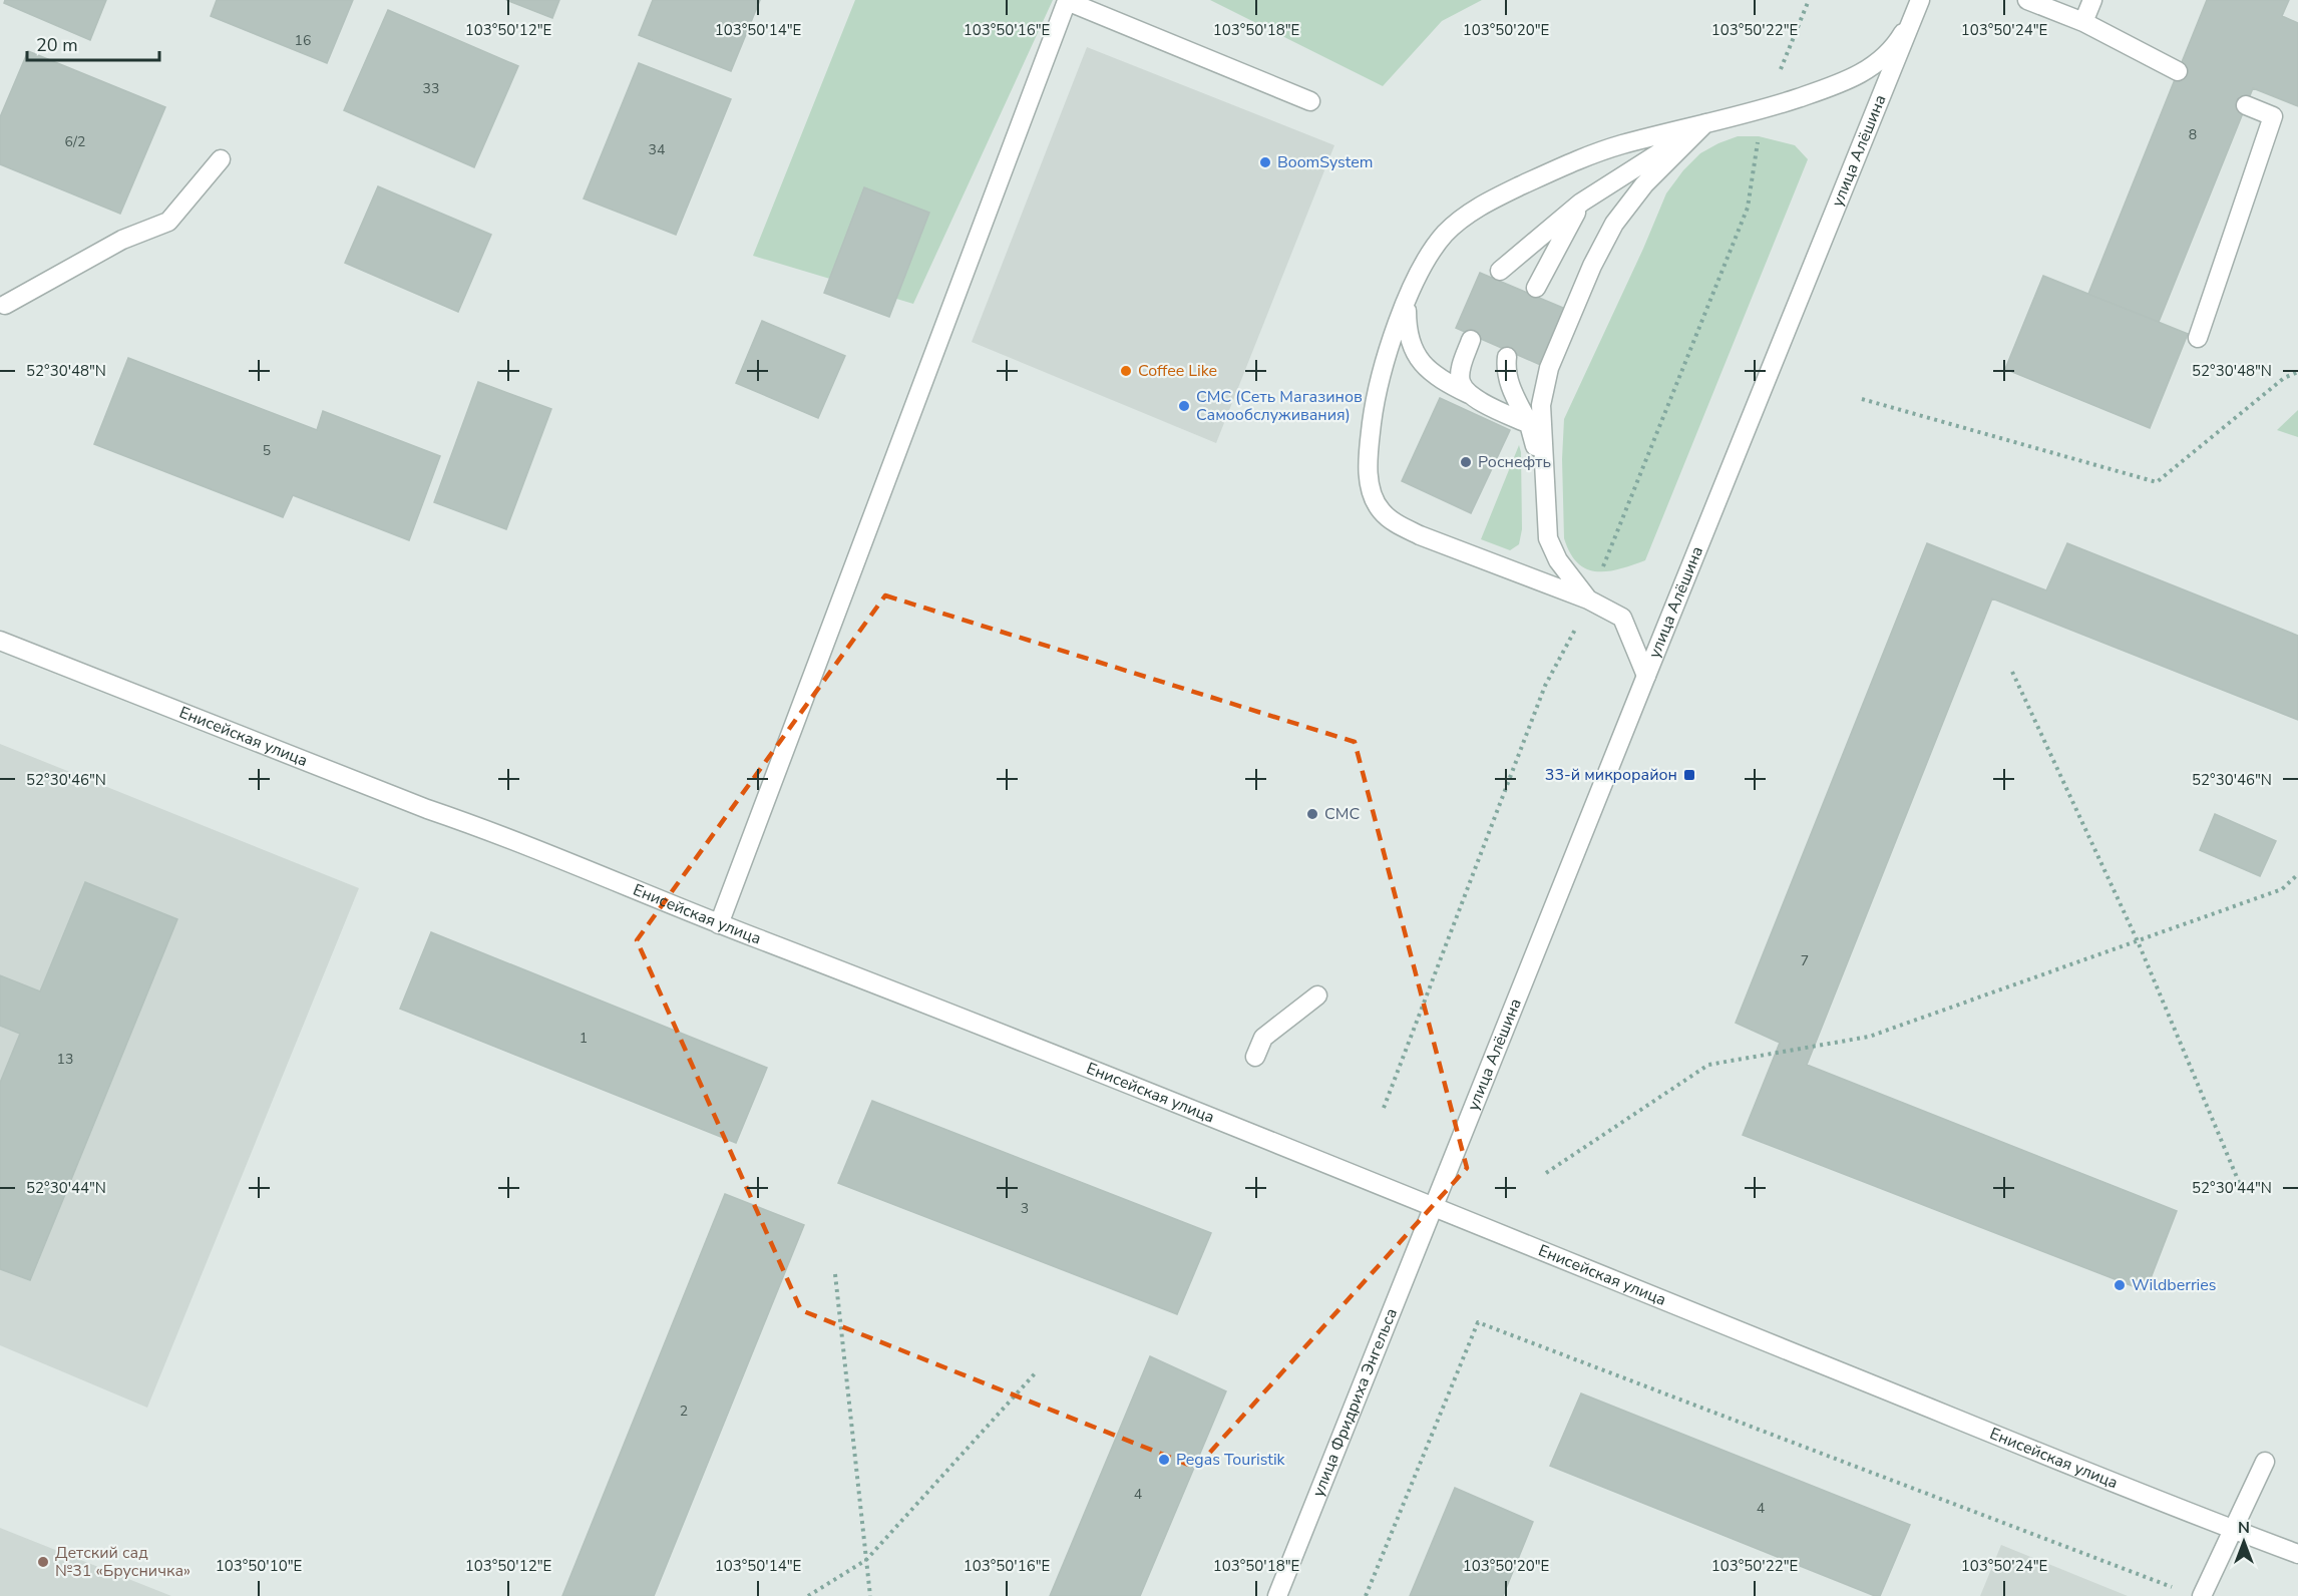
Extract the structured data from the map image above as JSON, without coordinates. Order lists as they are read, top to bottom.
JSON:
{
  "streets": {
    "street": ["улица Алёшина", "Енисейская улица", "улица Фридриха Энгельса"]
  },
  "crossings": [
    ["улица Алёшина", "Енисейская улица"],
    ["улица Алёшина", "улица Фридриха Энгельса"],
    ["Енисейская улица", "улица Фридриха Энгельса"]
  ],
  "places": {
    "other": [
      "BoomSystem",
      "Coffee Like",
      "СМС (Сеть Магазинов Самообслуживания)",
      "Роснефть",
      "СМС",
      "Wildberries",
      "Pegas Touristik",
      "Детский сад №31 «Брусничка»"
    ],
    "transit": ["33-й микрорайон"]
  },
  "house_numbers": [
    "16",
    "33",
    "8",
    "6/2",
    "34",
    "5",
    "7",
    "1",
    "13",
    "3",
    "2",
    "4",
    "4"
  ],
  "scale_bar": "20 m",
  "north": "top",
  "coordinates": [
    "103°50'12\"E",
    "103°50'14\"E",
    "103°50'16\"E",
    "103°50'18\"E",
    "103°50'20\"E",
    "103°50'22\"E",
    "103°50'24\"E",
    "52°30'48\"N",
    "52°30'46\"N",
    "52°30'44\"N",
    "103°50'10\"E"
  ]
}
